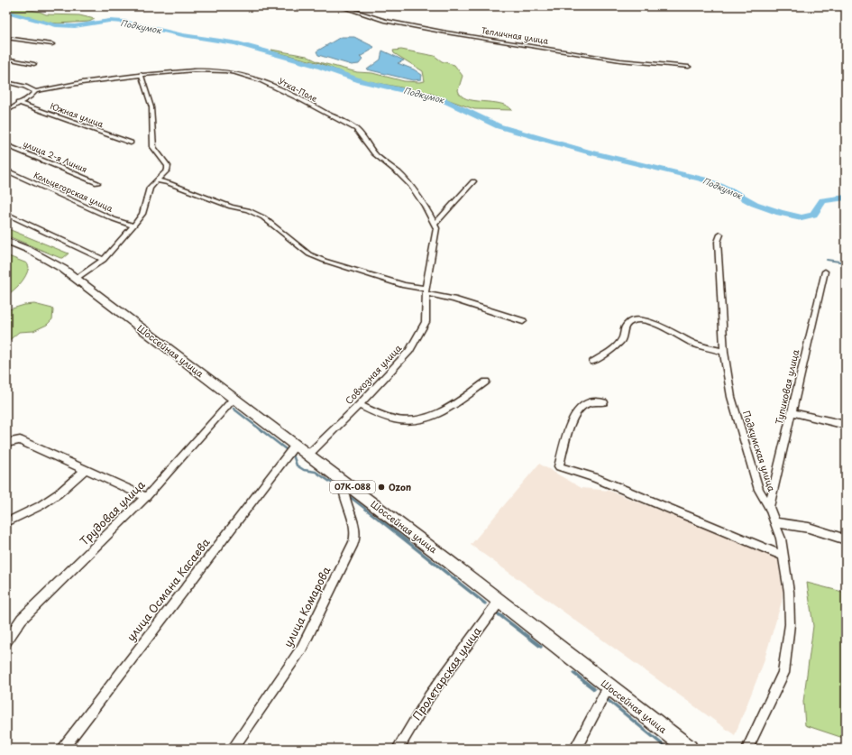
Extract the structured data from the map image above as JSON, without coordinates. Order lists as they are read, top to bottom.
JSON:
{
  "streets": {
    "main road": ["Шоссейная улица", "07К-088"],
    "street": [
      "Тепличная улица",
      "Утка-Поле",
      "Южная улица",
      "улица 2-я Линия",
      "Кольцегорская улица",
      "Совхозная улица",
      "Тупиковая улица",
      "Подкумская улица",
      "Трудовая улица",
      "улица Османа Касаева",
      "улица Комарова",
      "Пролетарская улица"
    ]
  },
  "crossings": [
    ["Шоссейная улица", "Совхозная улица"],
    ["Шоссейная улица", "Трудовая улица"],
    ["Шоссейная улица", "улица Османа Касаева"],
    ["Шоссейная улица", "улица Комарова"],
    ["Шоссейная улица", "Пролетарская улица"],
    ["Тупиковая улица", "Подкумская улица"]
  ],
  "water": ["Подкумок"],
  "places": ["Ozon"]
}
